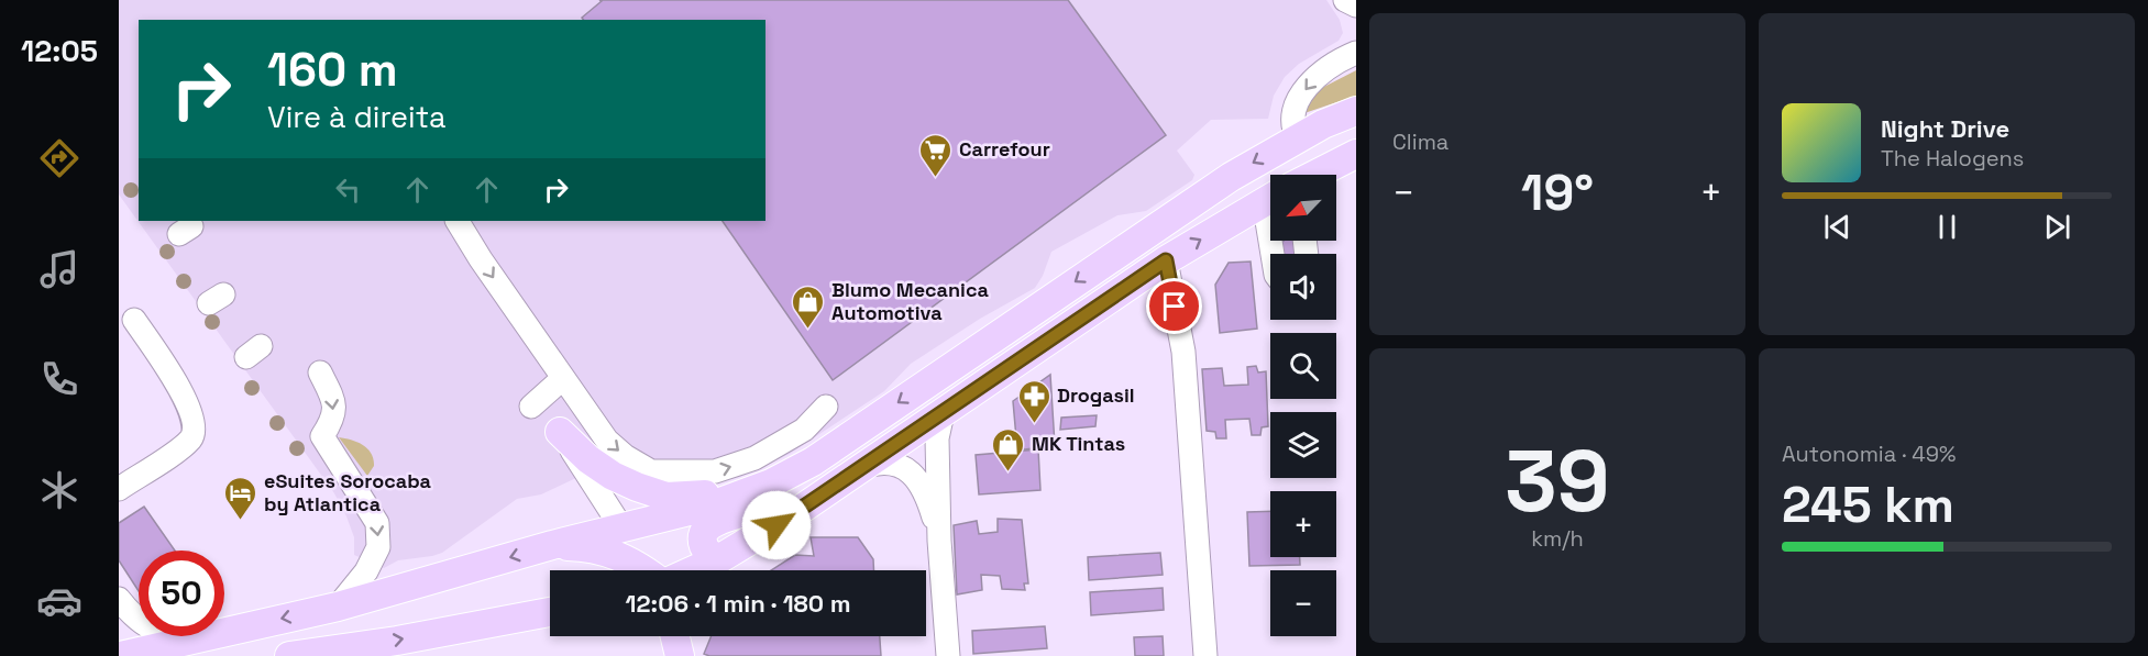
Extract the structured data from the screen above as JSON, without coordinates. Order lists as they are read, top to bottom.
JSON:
{
  "places": {
    "supermarket": ["Carrefour"],
    "shop": ["Blumo Mecanica Automotiva", "MK Tintas"],
    "pharmacy": ["Drogasil"],
    "hotel": ["eSuites Sorocaba by Atlantica"]
  },
  "north": "bottom left",
  "page": {
    "tabs": "12:05",
    "tile": [
      "Clima",
      ["39", "km/h"],
      ["Autonomia · 49%", "245 km"]
    ],
    "turn": ["160 m", "Vire à direita"],
    "song": ["Night Drive", "The Halogens"],
    "heat": ["−", "19°", "+"],
    "map_buttons": ["+", "−"],
    "limit": "50",
    "trip": "12:06 · 1 min · 180 m"
  }
}
